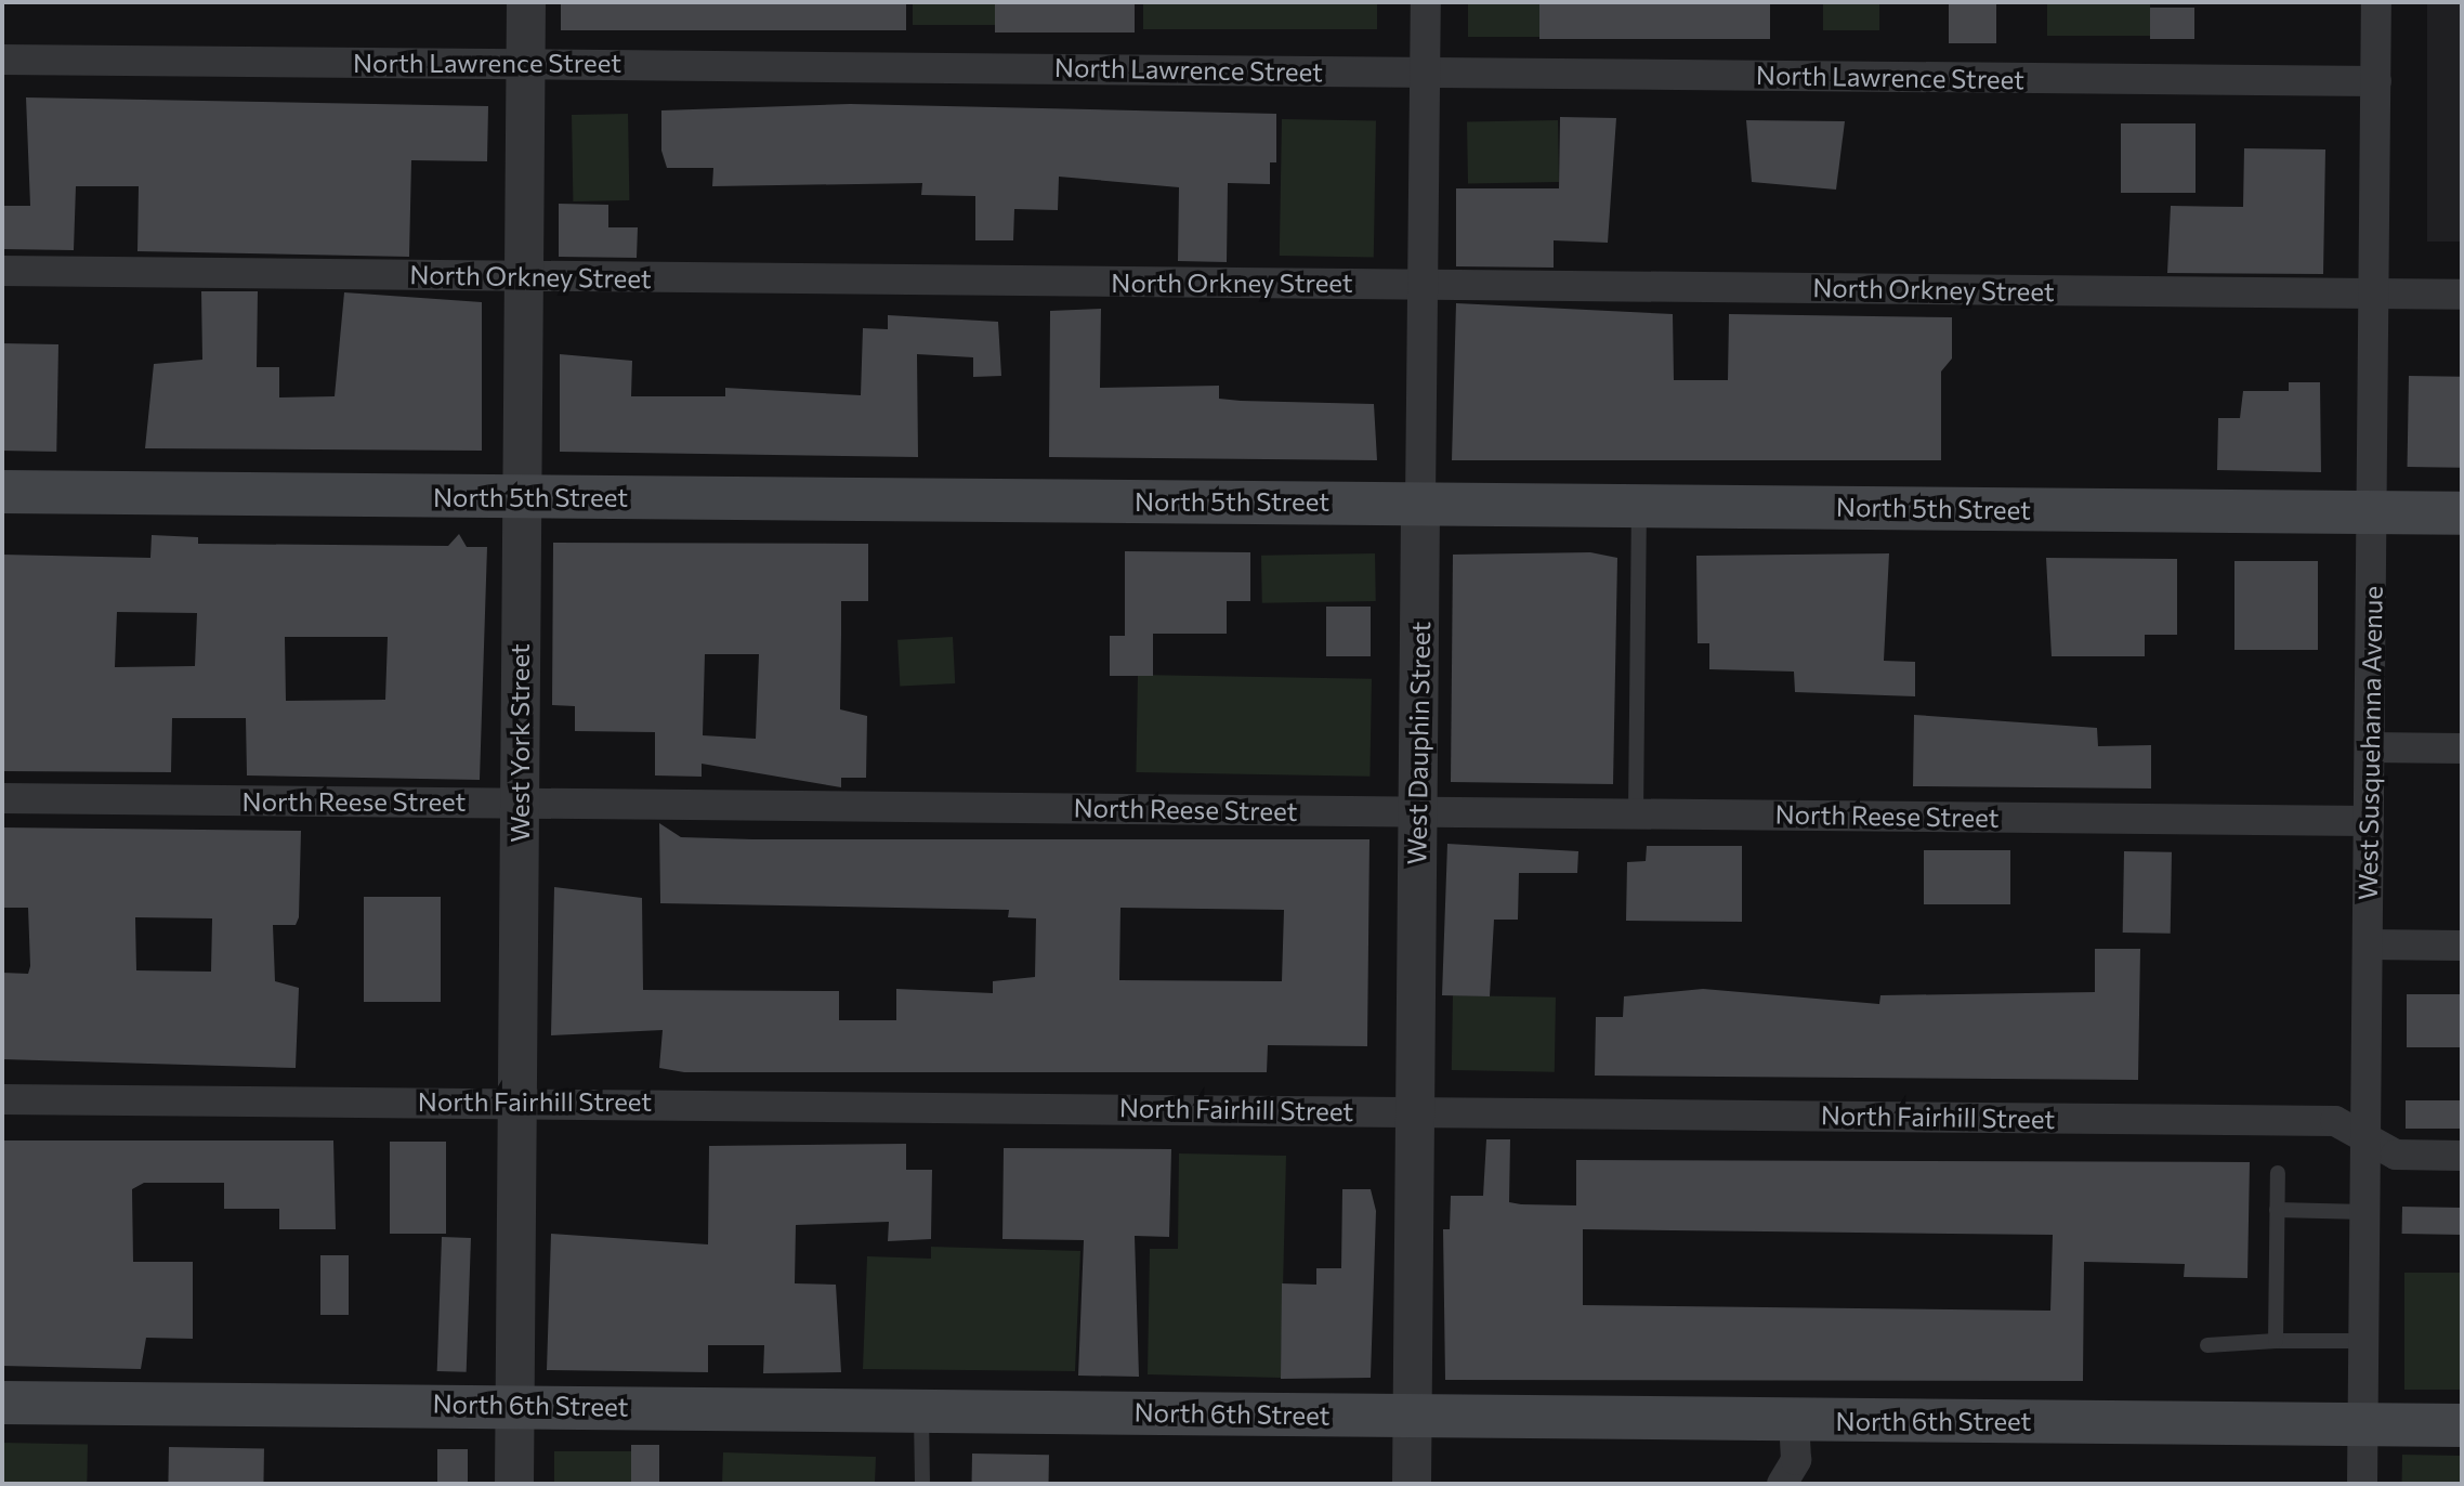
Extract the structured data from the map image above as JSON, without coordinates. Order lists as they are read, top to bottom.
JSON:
{
  "streets": {
    "main road": ["North 5th Street", "North 6th Street"],
    "street": [
      "North Lawrence Street",
      "North Orkney Street",
      "West York Street",
      "West Dauphin Street",
      "West Susquehanna Avenue",
      "North Reese Street",
      "North Fairhill Street"
    ]
  },
  "crossings": [
    ["North Lawrence Street", "West York Street"],
    ["North Lawrence Street", "West Dauphin Street"],
    ["North Lawrence Street", "West Susquehanna Avenue"],
    ["North Orkney Street", "West York Street"],
    ["North Orkney Street", "West Dauphin Street"],
    ["North Orkney Street", "West Susquehanna Avenue"],
    ["North 5th Street", "West York Street"],
    ["North 5th Street", "West Dauphin Street"],
    ["North 5th Street", "West Susquehanna Avenue"],
    ["West York Street", "North Reese Street"],
    ["West York Street", "North Fairhill Street"],
    ["West York Street", "North 6th Street"],
    ["West Dauphin Street", "North Reese Street"],
    ["West Dauphin Street", "North Fairhill Street"],
    ["West Dauphin Street", "North 6th Street"],
    ["West Susquehanna Avenue", "North Reese Street"],
    ["West Susquehanna Avenue", "North Fairhill Street"],
    ["West Susquehanna Avenue", "North 6th Street"]
  ]
}
